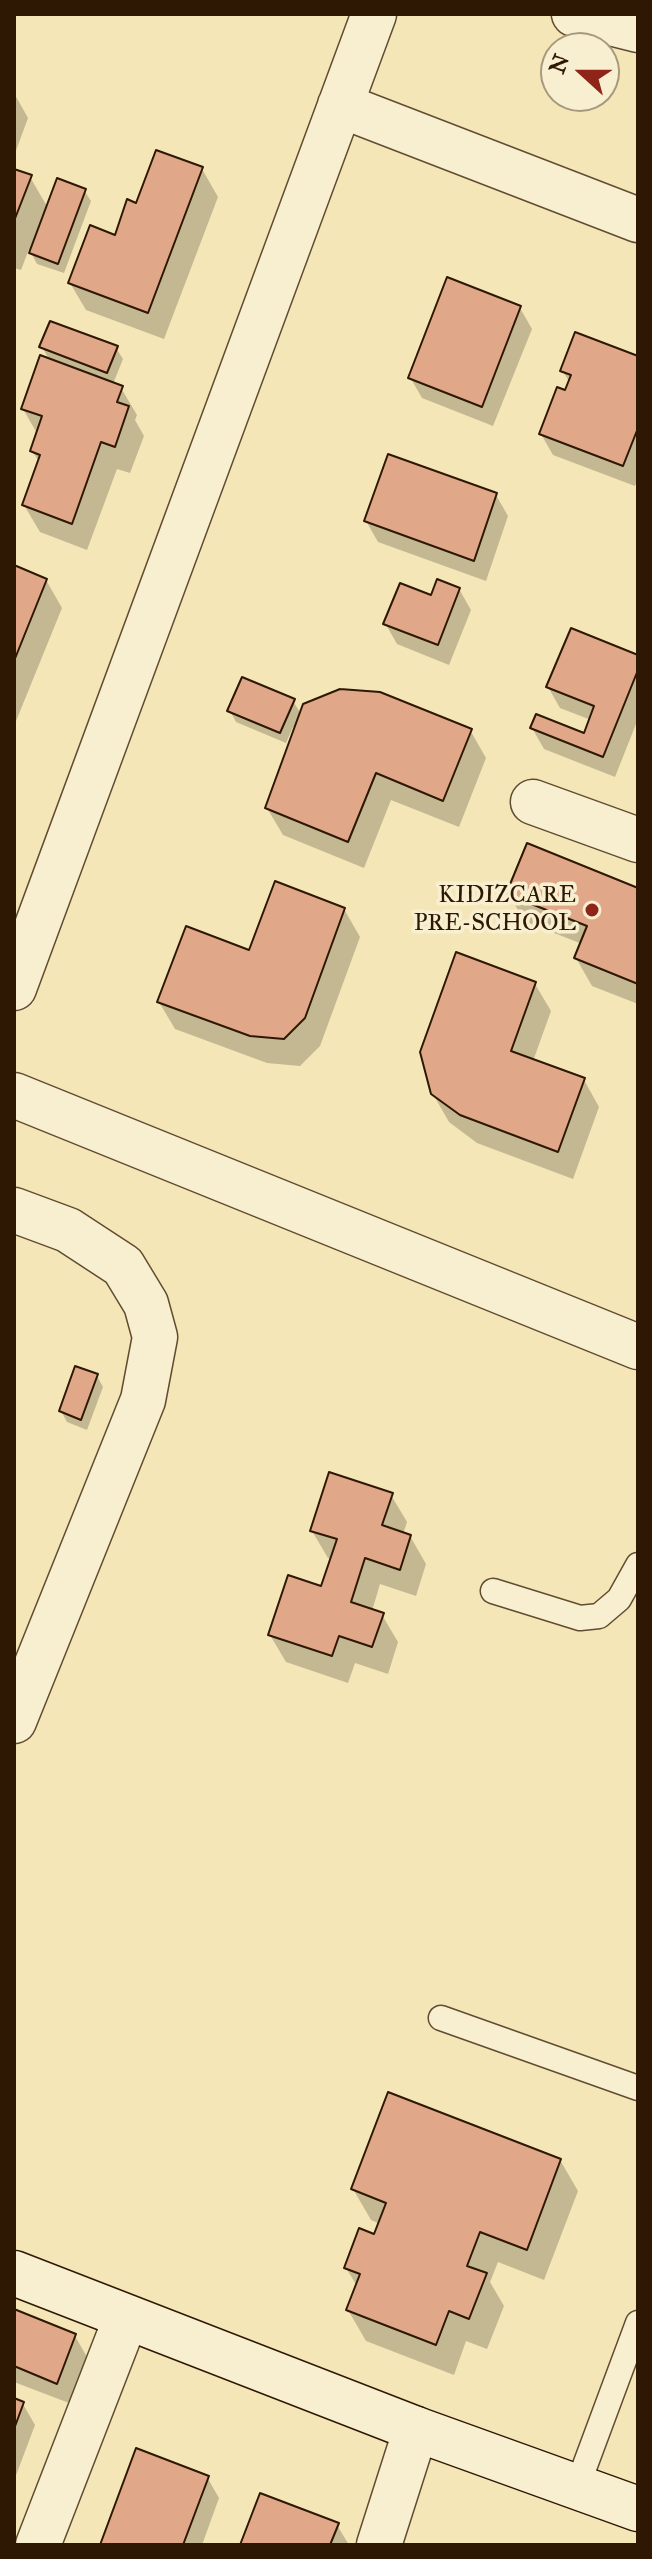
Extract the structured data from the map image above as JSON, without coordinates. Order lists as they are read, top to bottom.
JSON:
{
  "places": ["KIDIZCARE PRE-SCHOOL"],
  "north": "left"
}
